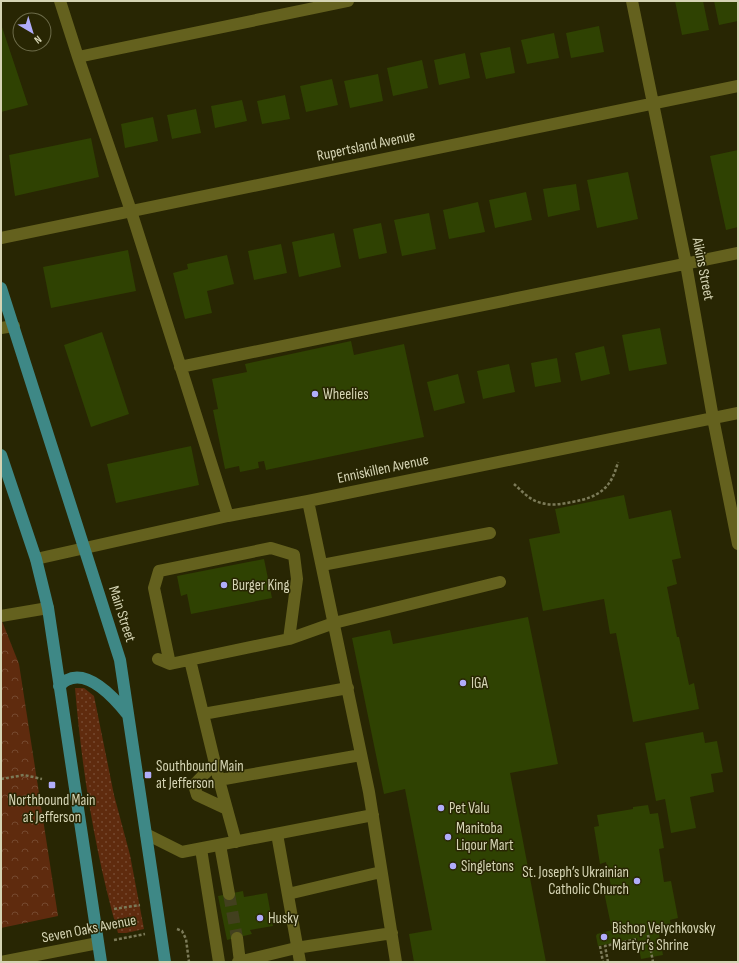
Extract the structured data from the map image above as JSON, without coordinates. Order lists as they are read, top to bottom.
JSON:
{
  "streets": {
    "main road": ["Main Street"],
    "street": [
      "Rupertsland Avenue",
      "Aikins Street",
      "Enniskillen Avenue",
      "Seven Oaks Avenue"
    ]
  },
  "crossings": [
    ["Rupertsland Avenue", "Aikins Street"],
    ["Aikins Street", "Enniskillen Avenue"],
    ["Enniskillen Avenue", "Main Street"],
    ["Main Street", "Seven Oaks Avenue"]
  ],
  "places": {
    "other": [
      "Wheelies",
      "Burger King",
      "IGA",
      "Pet Valu",
      "Manitoba Liqour Mart",
      "Singletons",
      "St. Joseph’s Ukrainian Catholic Church",
      "Husky",
      "Bishop Velychkovsky Martyr’s Shrine"
    ],
    "transit": ["Southbound Main at Jefferson", "Northbound Main at Jefferson"]
  },
  "north": "bottom right"
}
